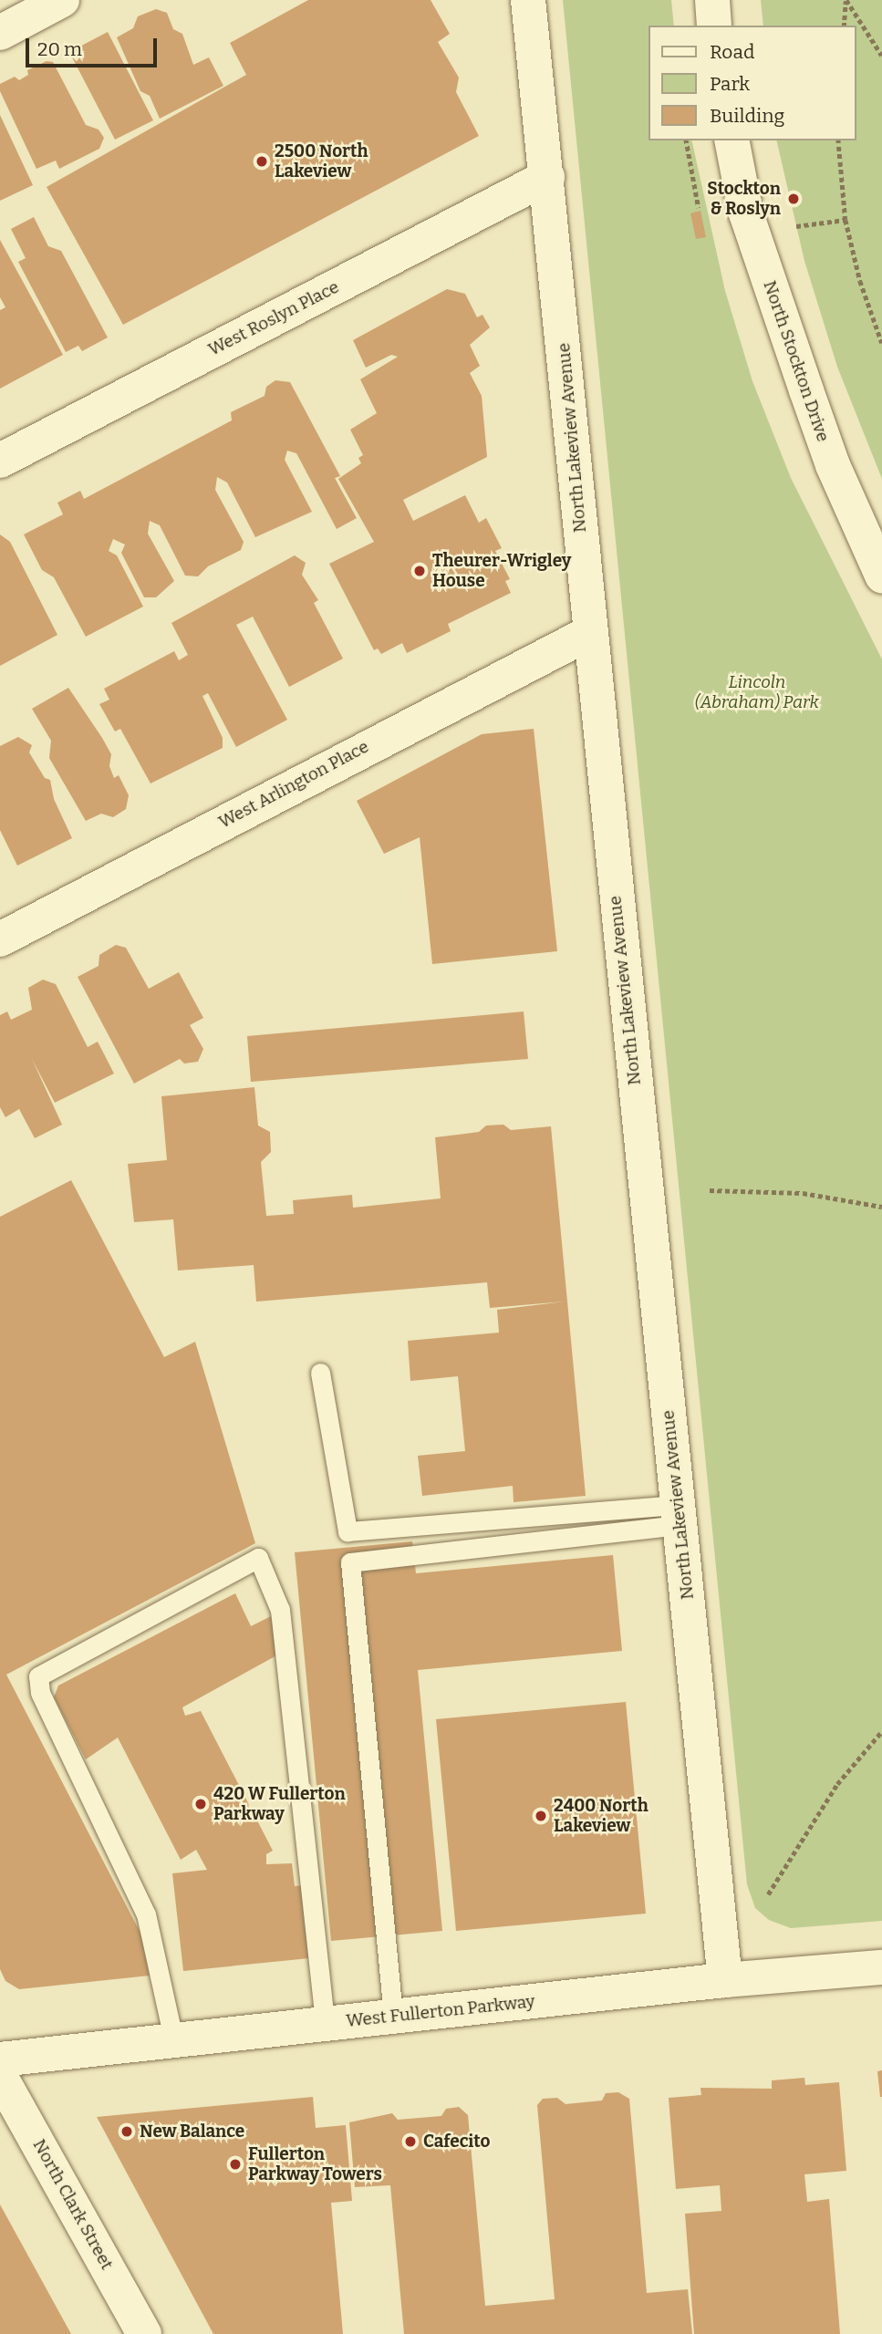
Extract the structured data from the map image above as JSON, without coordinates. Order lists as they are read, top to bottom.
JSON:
{
  "streets": {
    "main road": [
      "West Roslyn Place",
      "North Stockton Drive",
      "North Lakeview Avenue",
      "West Arlington Place",
      "West Fullerton Parkway",
      "North Clark Street"
    ]
  },
  "crossings": [
    ["West Roslyn Place", "North Lakeview Avenue"],
    ["North Lakeview Avenue", "West Arlington Place"],
    ["North Lakeview Avenue", "West Fullerton Parkway"]
  ],
  "parks": ["Lincoln (Abraham) Park"],
  "places": [
    "2500 North Lakeview",
    "Stockton & Roslyn",
    "Theurer-Wrigley House",
    "420 W Fullerton Parkway",
    "2400 North Lakeview",
    "New Balance",
    "Cafecito",
    "Fullerton Parkway Towers"
  ],
  "legend": ["Road", "Park", "Building"],
  "scale_bar": "20 m"
}
